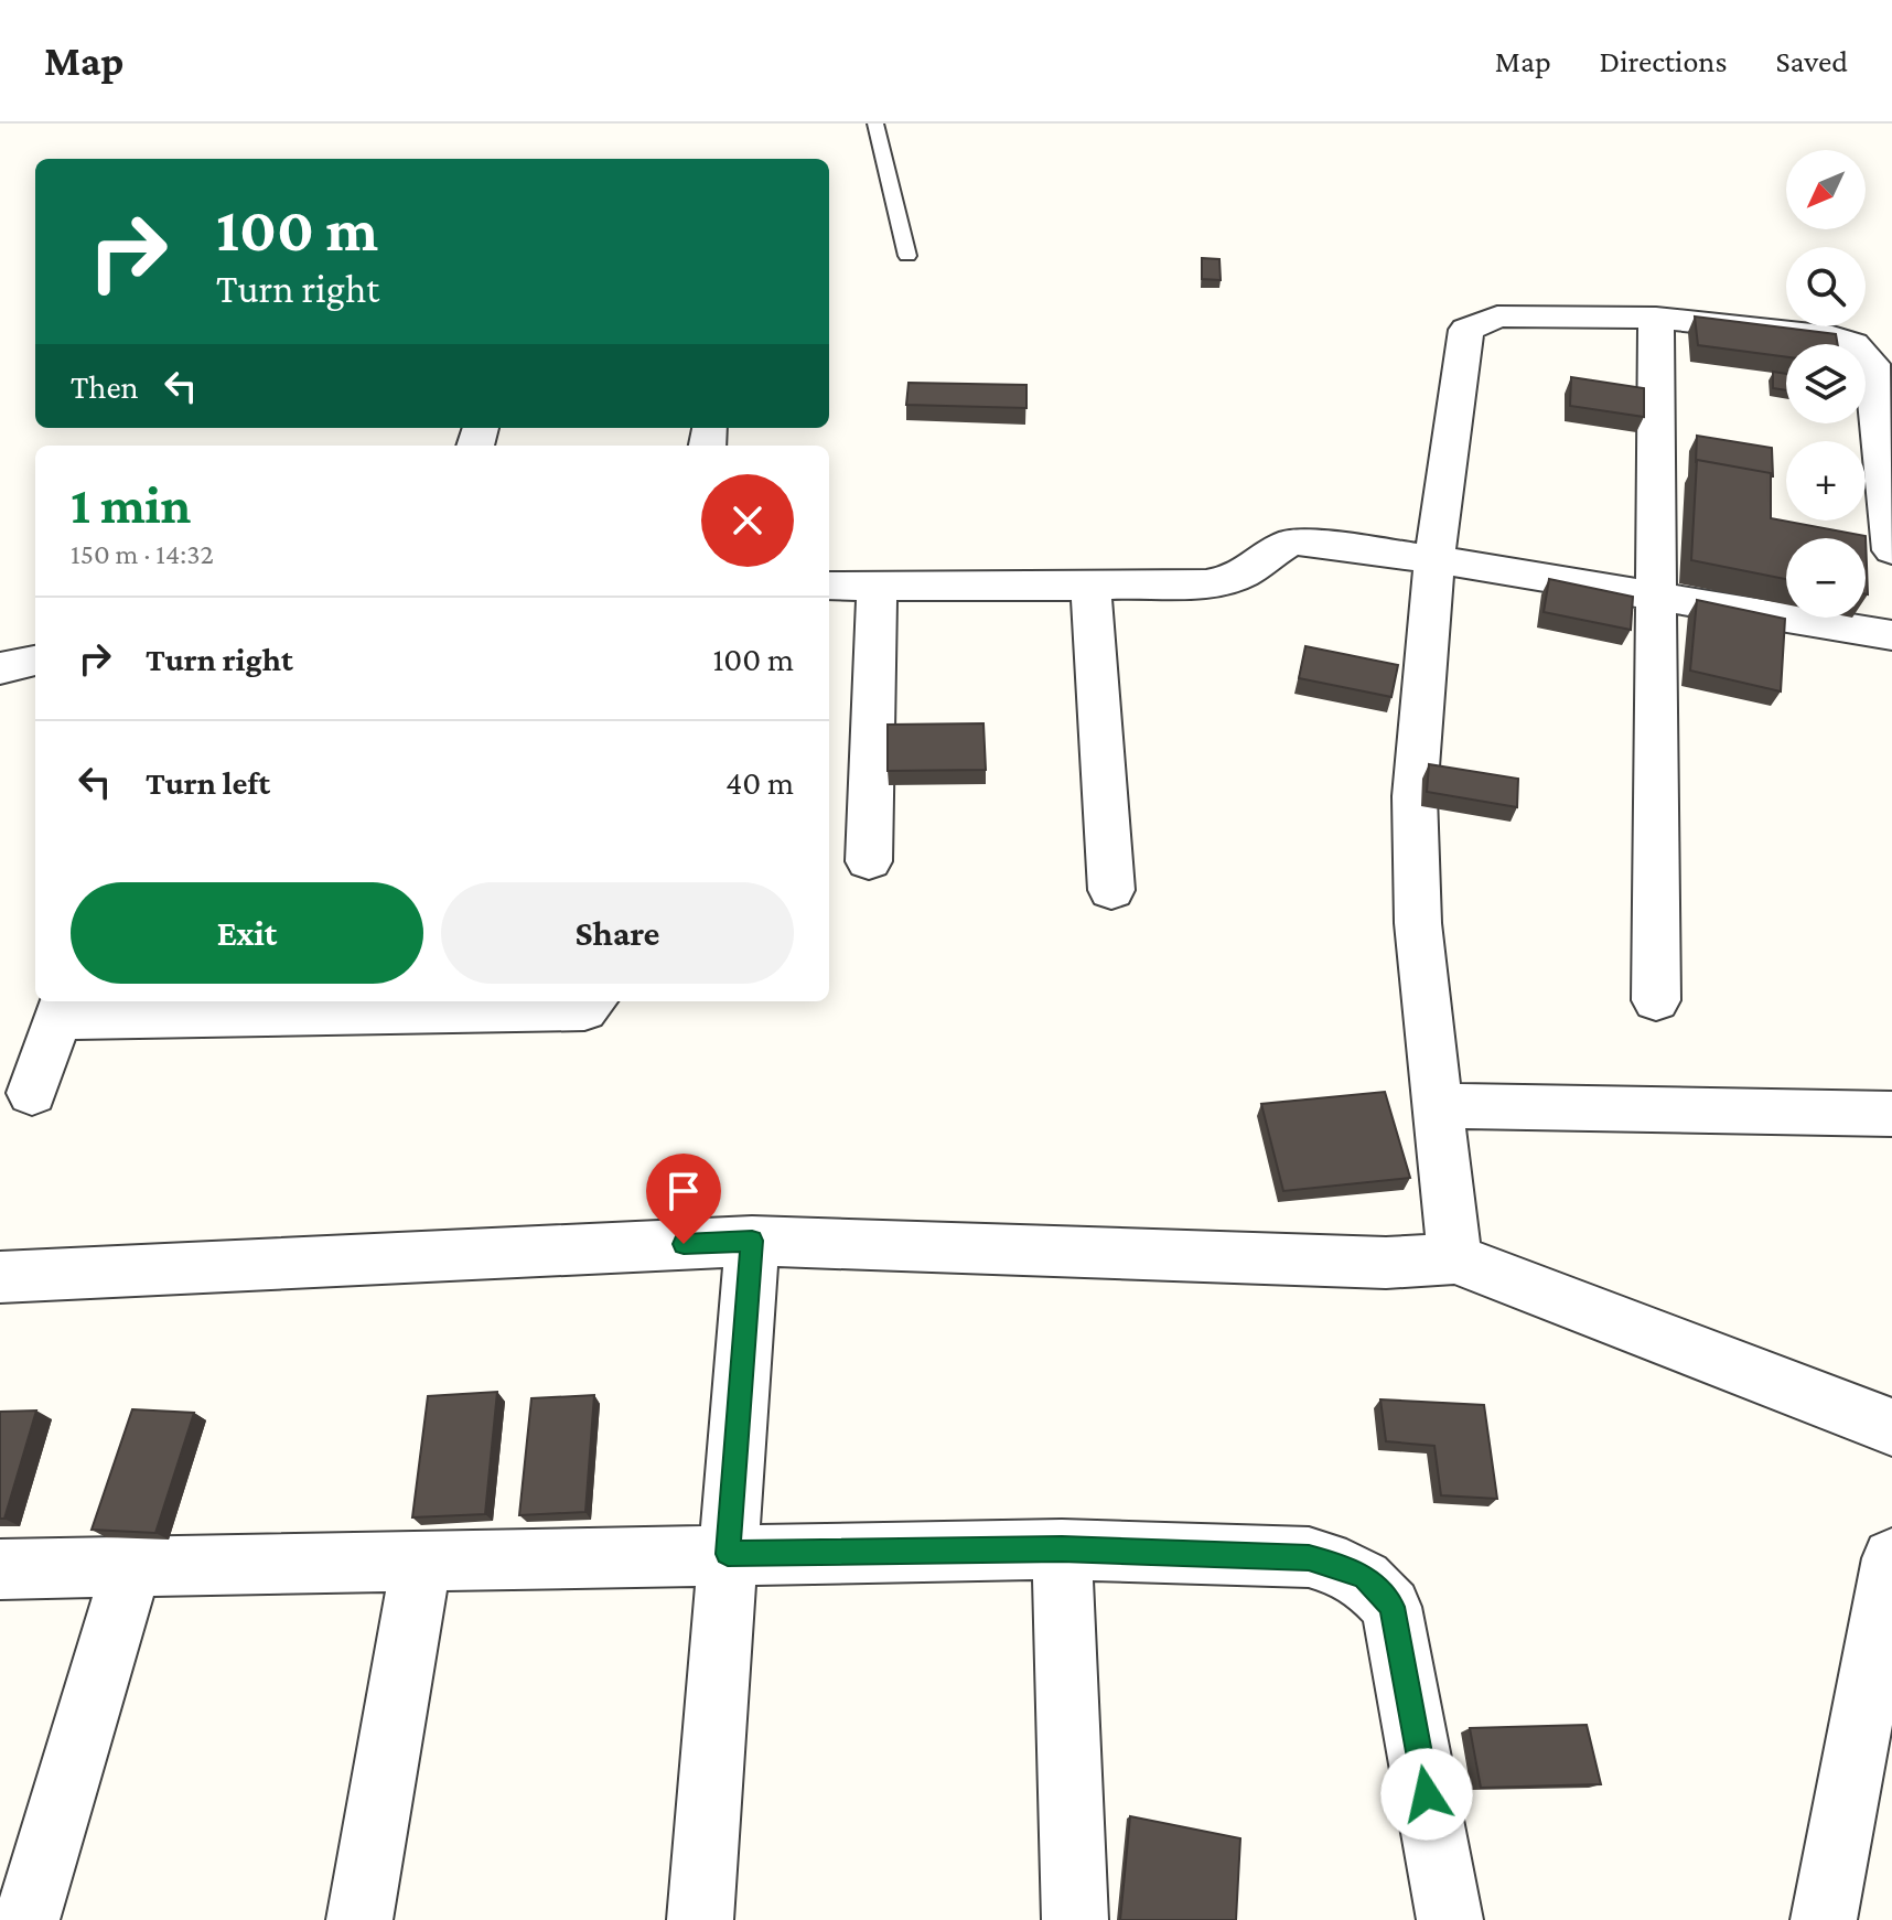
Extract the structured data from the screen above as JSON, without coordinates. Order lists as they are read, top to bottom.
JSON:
{
  "north": "bottom left",
  "page": {
    "header": "Map",
    "nav": ["Map", "Directions", "Saved"],
    "map_buttons": ["+", "−"],
    "turn": ["100 m", "Turn right"],
    "then": "Then",
    "heading": ["1 min", "150 m · 14:32"],
    "list": [
      {
        "name": "Turn right",
        "value": "100 m"
      },
      {
        "name": "Turn left",
        "value": "40 m"
      }
    ],
    "buttons": ["Exit", "Share"]
  }
}
